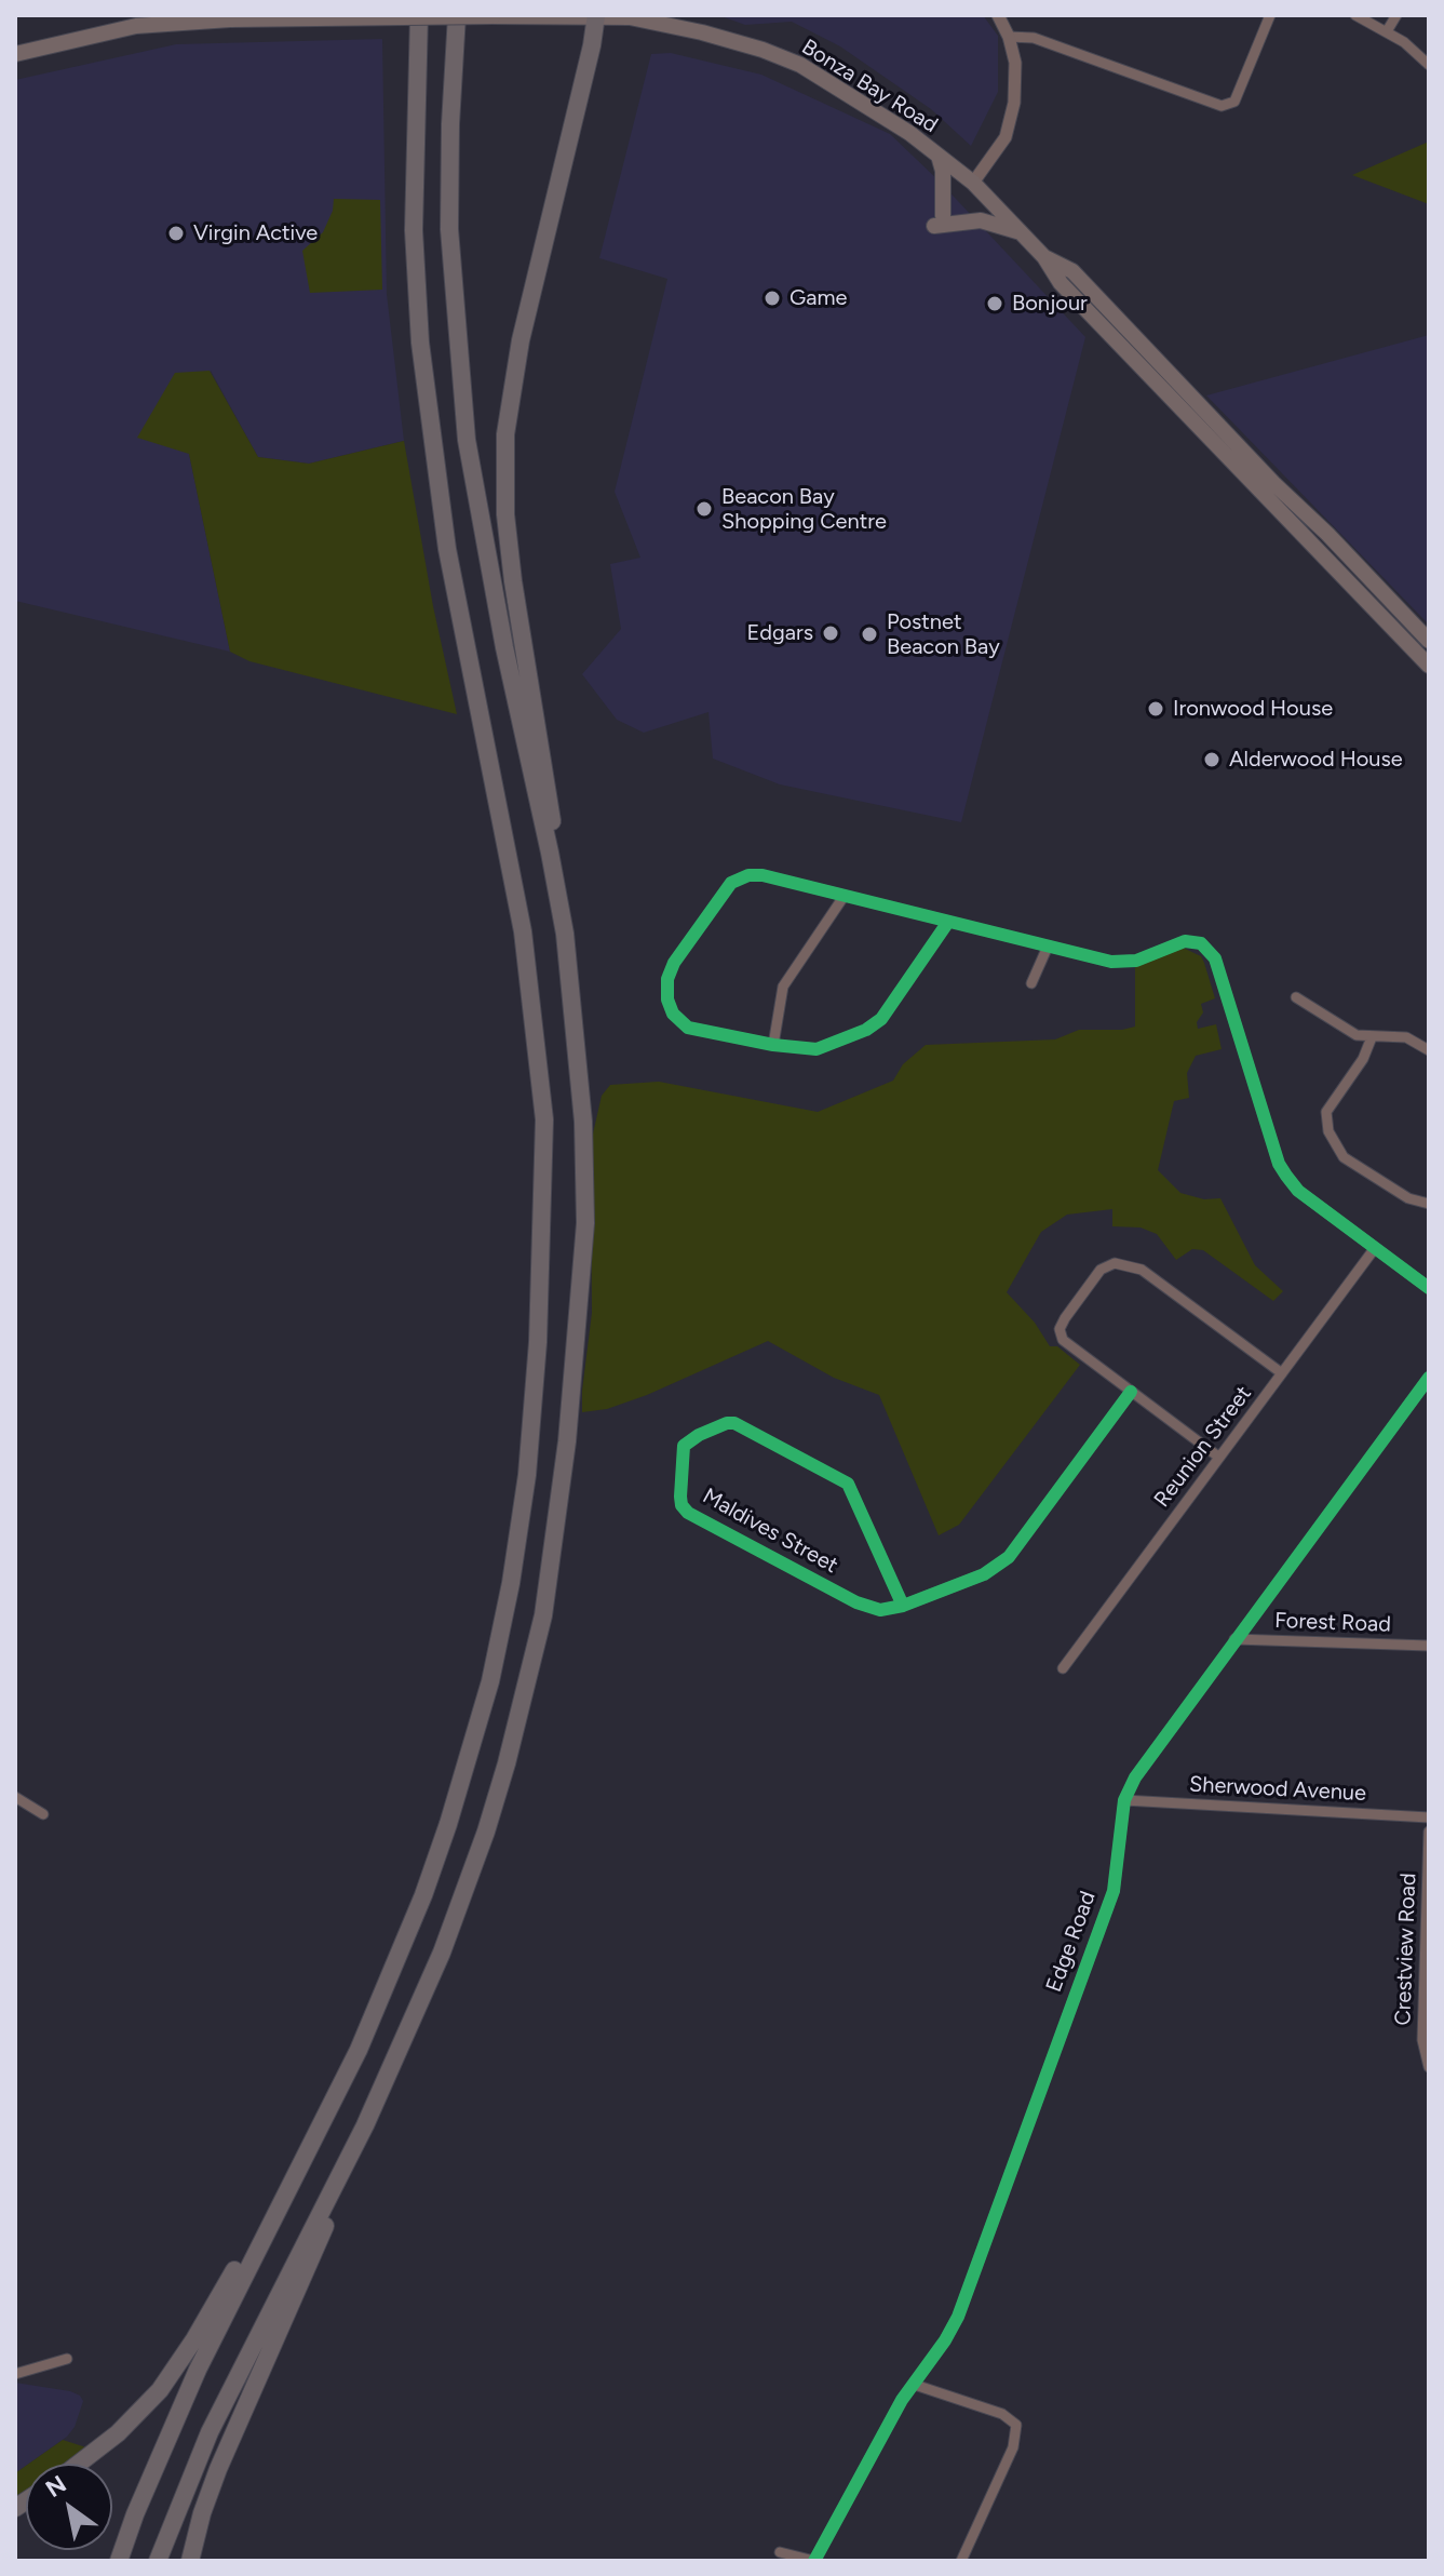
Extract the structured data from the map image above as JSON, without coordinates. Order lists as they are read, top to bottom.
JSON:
{
  "streets": {
    "main road": ["Bonza Bay Road"],
    "street": [
      "Reunion Street",
      "Maldives Street",
      "Forest Road",
      "Sherwood Avenue",
      "Edge Road",
      "Crestview Road"
    ]
  },
  "crossings": [
    ["Forest Road", "Edge Road"],
    ["Sherwood Avenue", "Edge Road"]
  ],
  "places": [
    "Virgin Active",
    "Game",
    "Bonjour",
    "Beacon Bay Shopping Centre",
    "Edgars",
    "Postnet Beacon Bay",
    "Ironwood House",
    "Alderwood House"
  ],
  "north": "top left"
}
